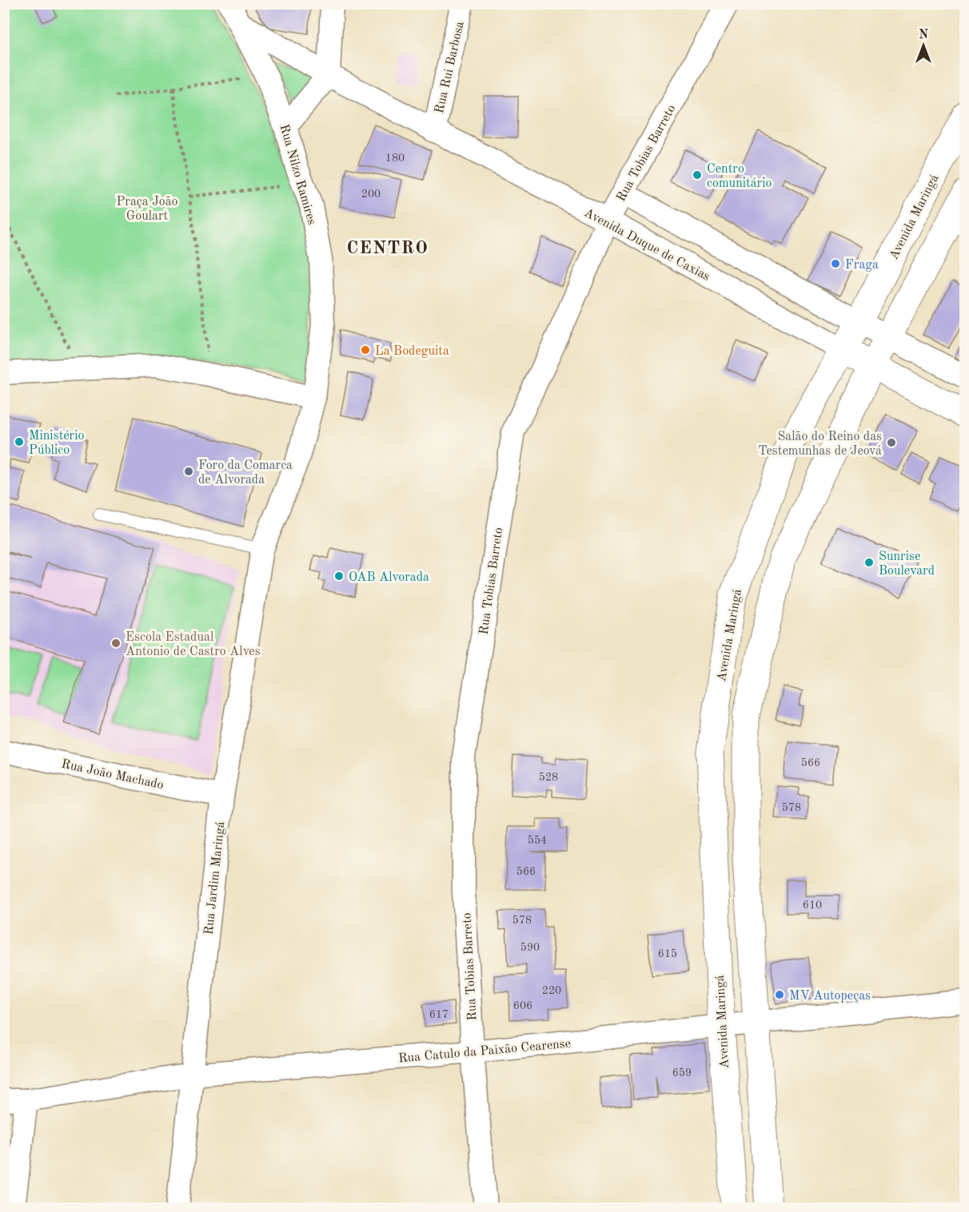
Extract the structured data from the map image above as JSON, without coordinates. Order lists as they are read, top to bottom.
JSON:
{
  "streets": {
    "main road": ["Avenida Maringá", "Avenida Duque de Caxias"],
    "street": [
      "Rua Rui Barbosa",
      "Rua Tobias Barreto",
      "Rua Nilzo Ramires",
      "Rua João Machado",
      "Rua Jardim Maringá",
      "Rua Catulo da Paixão Cearense"
    ]
  },
  "crossings": [
    ["Rua Rui Barbosa", "Avenida Duque de Caxias"],
    ["Rua Tobias Barreto", "Avenida Duque de Caxias"],
    ["Rua Tobias Barreto", "Rua Catulo da Paixão Cearense"],
    ["Rua Nilzo Ramires", "Avenida Duque de Caxias"],
    ["Rua Nilzo Ramires", "Rua Jardim Maringá"],
    ["Avenida Maringá", "Avenida Duque de Caxias"],
    ["Avenida Maringá", "Rua Catulo da Paixão Cearense"],
    ["Rua João Machado", "Rua Jardim Maringá"],
    ["Rua Jardim Maringá", "Rua Catulo da Paixão Cearense"]
  ],
  "districts": ["CENTRO"],
  "parks": ["Praça João Goulart"],
  "places": [
    "Centro comunitário",
    "Fraga",
    "La Bodeguita",
    "Ministério Público",
    "Salão do Reino das Testemunhas de Jeová",
    "Foro da Comarca de Alvorada",
    "Sunrise Boulevard",
    "OAB Alvorada",
    "Escola Estadual Antonio de Castro Alves",
    "MV Autopeças"
  ],
  "house_numbers": [
    "180",
    "200",
    "566",
    "528",
    "578",
    "554",
    "566",
    "610",
    "578",
    "590",
    "615",
    "220",
    "606",
    "617",
    "659"
  ],
  "north": "top"
}
